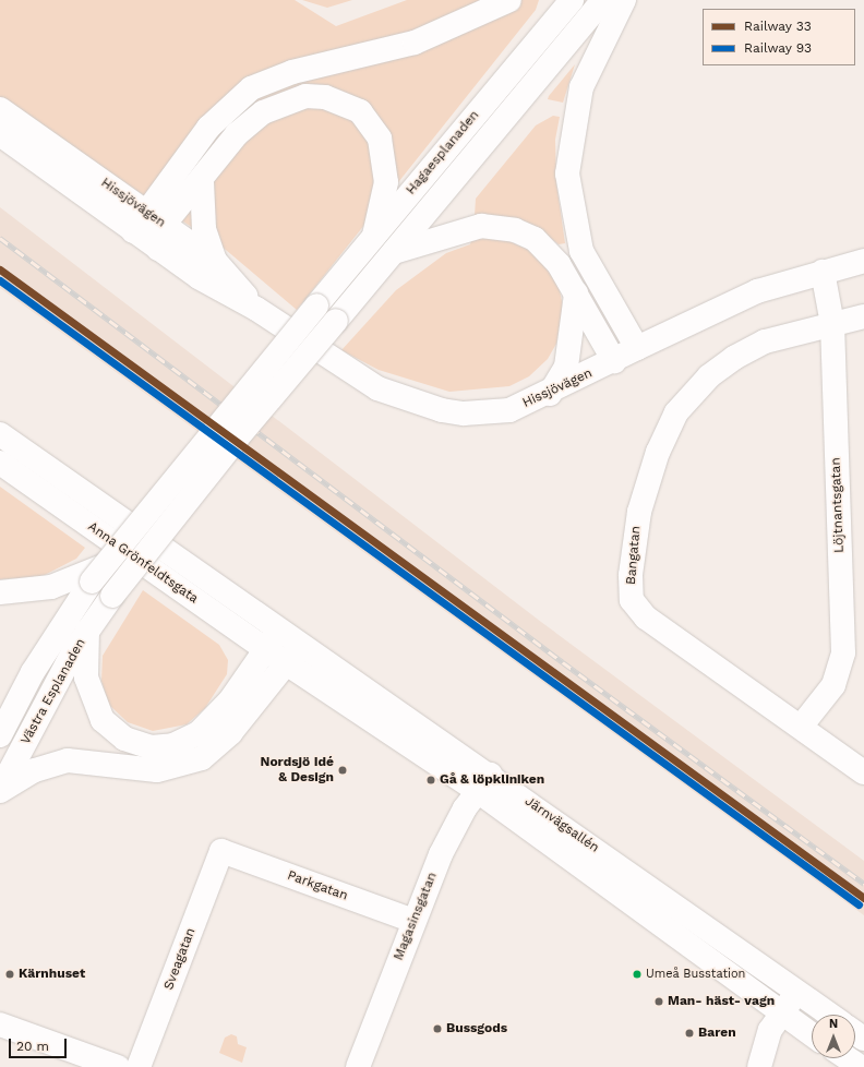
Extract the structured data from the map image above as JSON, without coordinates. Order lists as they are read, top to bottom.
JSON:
{
  "streets": {
    "main road": [
      "Hagaesplanaden",
      "Hissjövägen",
      "Löjtnantsgatan",
      "Bangatan",
      "Anna Grönfeldtsgata",
      "Västra Esplanaden",
      "Järnvägsallén",
      "Parkgatan",
      "Magasinsgatan",
      "Sveagatan"
    ]
  },
  "crossings": [
    ["Hagaesplanaden", "Västra Esplanaden"],
    ["Hissjövägen", "Löjtnantsgatan"],
    ["Löjtnantsgatan", "Bangatan"],
    ["Anna Grönfeldtsgata", "Järnvägsallén"],
    ["Järnvägsallén", "Magasinsgatan"],
    ["Parkgatan", "Magasinsgatan"],
    ["Parkgatan", "Sveagatan"]
  ],
  "places": [
    "Nordsjö Idé & Design",
    "Gå & löpkliniken",
    "Kärnhuset",
    "Umeå Busstation",
    "Man- häst- vagn",
    "Bussgods",
    "Baren"
  ],
  "lines": ["rail line 33", "rail line 93"],
  "legend": ["Railway 33", "Railway 93"],
  "scale_bar": "20 m",
  "north": "top"
}
